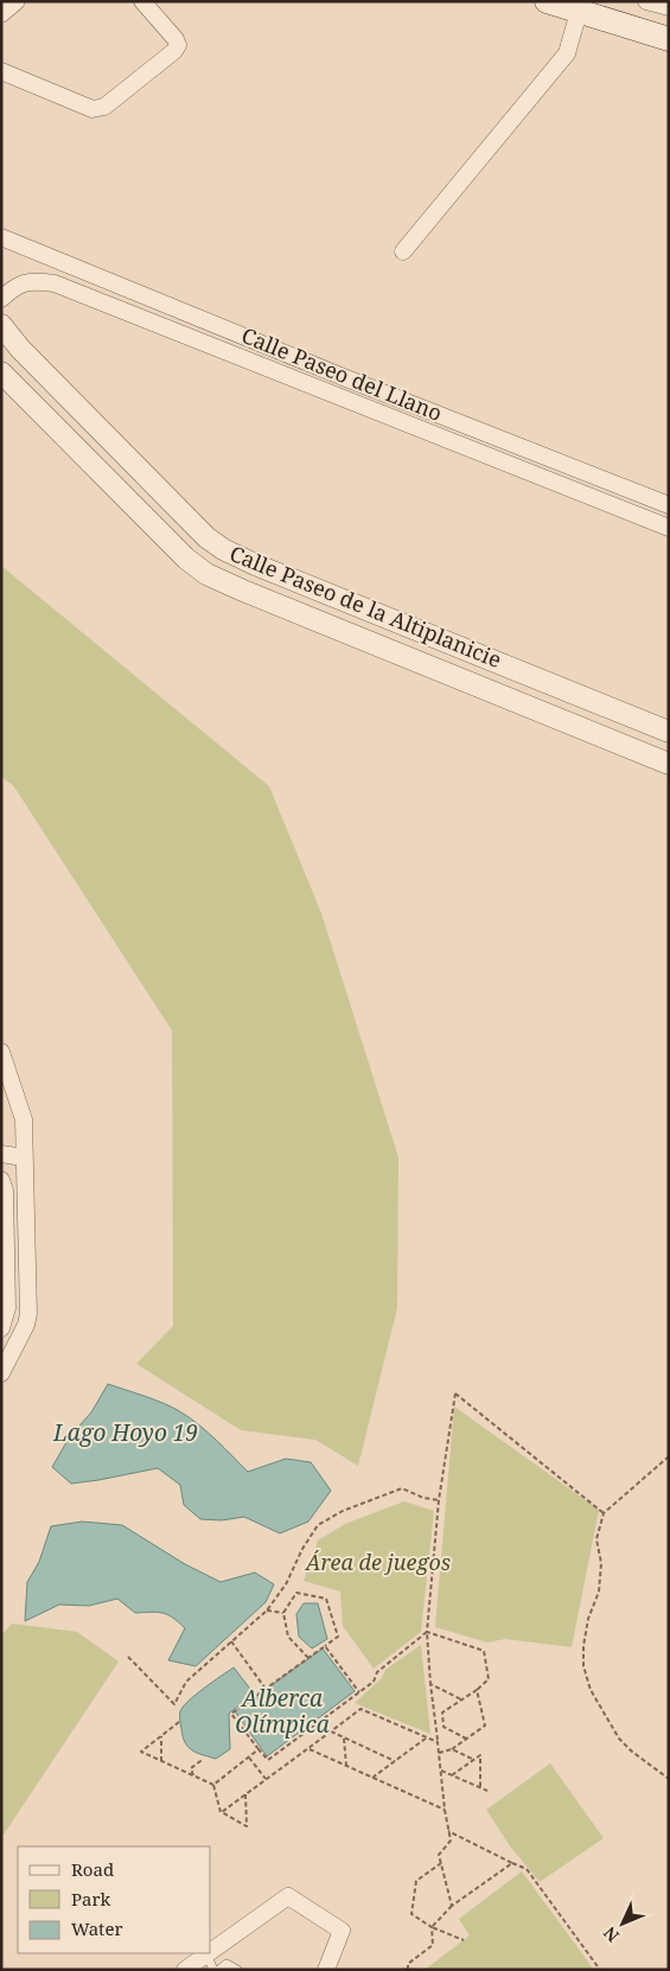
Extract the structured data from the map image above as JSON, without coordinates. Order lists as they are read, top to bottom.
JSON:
{
  "streets": {
    "street": ["Calle Paseo del Llano", "Calle Paseo de la Altiplanicie"]
  },
  "water": ["Lago Hoyo 19", "Alberca Olímpica"],
  "parks": ["Área de juegos"],
  "legend": ["Road", "Park", "Water"],
  "north": "bottom left"
}
